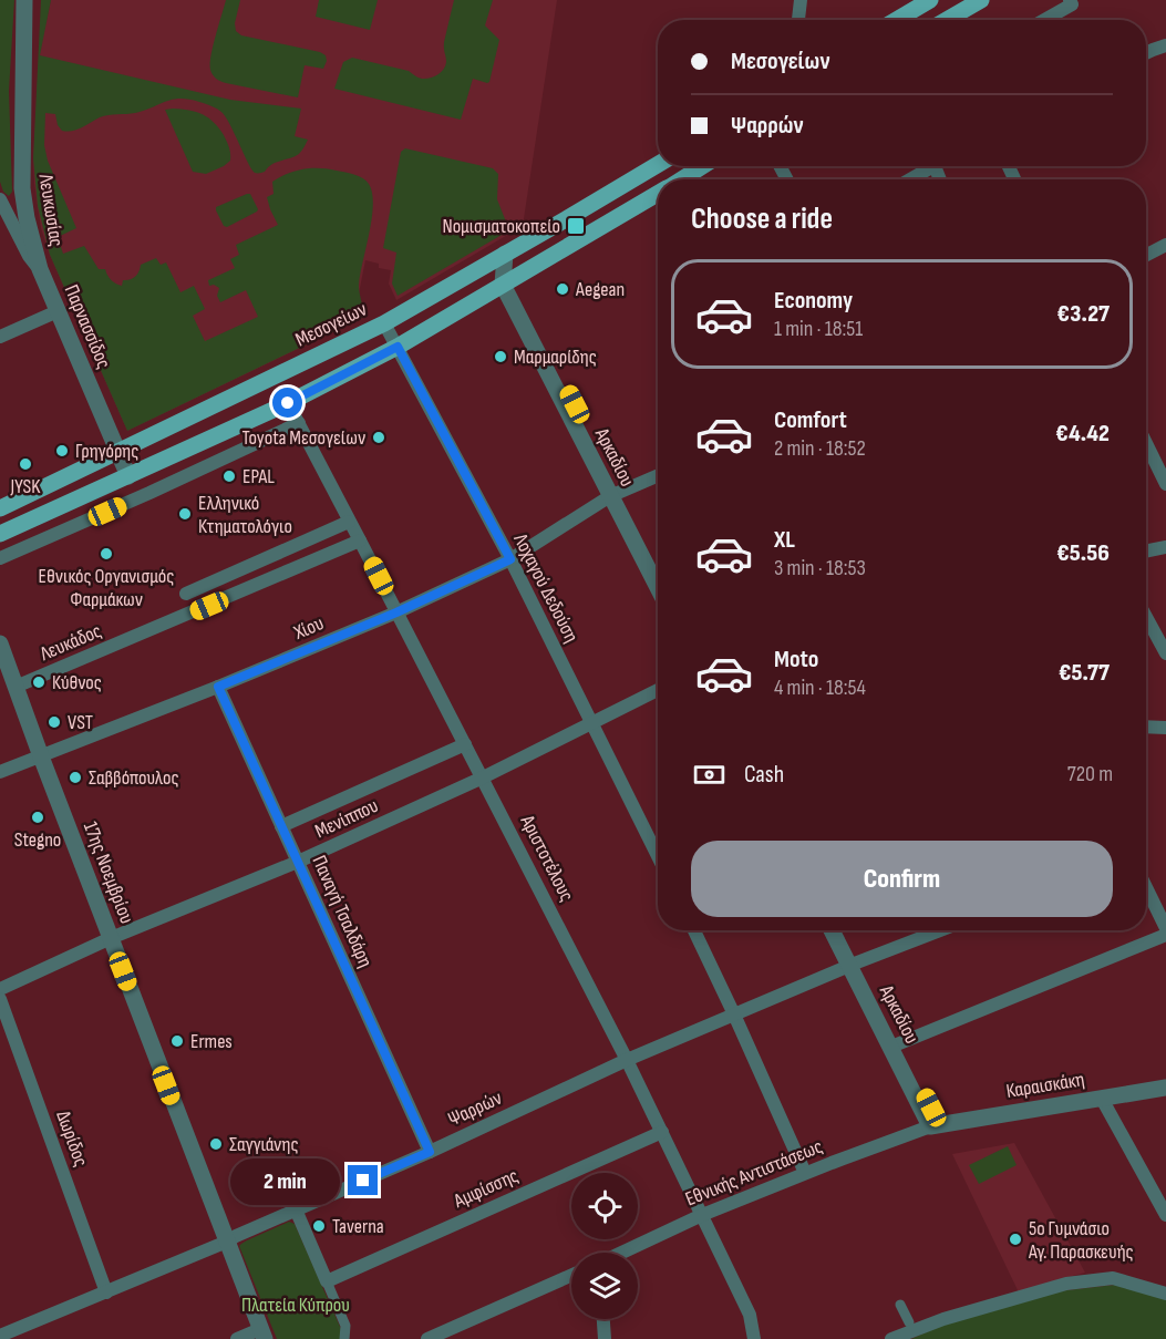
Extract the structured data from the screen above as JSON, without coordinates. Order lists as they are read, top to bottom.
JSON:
{
  "streets": {
    "main road": ["Μεσογείων"],
    "street": [
      "Λευκωσίας",
      "Παρνασσίδος",
      "Αρκαδίου",
      "Λοχαγού Δεδούση",
      "Χίου",
      "Λευκάδος",
      "Μενίππου",
      "Αριστοτέλους",
      "17ης Νοεμβρίου",
      "Παναγή Τσαλδάρη",
      "Καραισκάκη",
      "Ψαρρών",
      "Δωρίδος",
      "Εθνικής Αντιστάσεως",
      "Αμφίσσης"
    ]
  },
  "crossings": [
    ["Λευκωσίας", "Παρνασσίδος"],
    ["Μεσογείων", "Παρνασσίδος"],
    ["Μεσογείων", "Λοχαγού Δεδούση"],
    ["Αρκαδίου", "Χίου"],
    ["Αρκαδίου", "Καραισκάκη"],
    ["Αρκαδίου", "Ψαρρών"],
    ["Αρκαδίου", "Εθνικής Αντιστάσεως"],
    ["Λοχαγού Δεδούση", "Χίου"],
    ["Λοχαγού Δεδούση", "Μενίππου"],
    ["Χίου", "Αριστοτέλους"],
    ["Χίου", "17ης Νοεμβρίου"],
    ["Χίου", "Παναγή Τσαλδάρη"],
    ["Λευκάδος", "Αριστοτέλους"],
    ["Λευκάδος", "17ης Νοεμβρίου"],
    ["Μενίππου", "Αριστοτέλους"],
    ["Μενίππου", "17ης Νοεμβρίου"],
    ["Μενίππου", "Παναγή Τσαλδάρη"],
    ["Αριστοτέλους", "Ψαρρών"],
    ["Αριστοτέλους", "Εθνικής Αντιστάσεως"],
    ["Αριστοτέλους", "Αμφίσσης"],
    ["17ης Νοεμβρίου", "Ψαρρών"],
    ["Παναγή Τσαλδάρη", "Ψαρρών"],
    ["Καραισκάκη", "Εθνικής Αντιστάσεως"],
    ["Ψαρρών", "Δωρίδος"]
  ],
  "parks": ["Πλατεία Κύπρου"],
  "places": {
    "transit": ["Νομισματοκοπείο"],
    "other": [
      "Aegean",
      "Μαρμαρίδης",
      "Toyota Μεσογείων",
      "Γρηγόρης",
      "JYSK",
      "EPAL",
      "Ελληνικό Κτηματολόγιο",
      "Εθνικός Οργανισμός Φαρμάκων",
      "Κύθνος",
      "VST",
      "Σαββόπουλος",
      "Stegno",
      "Ermes",
      "Σαγγιάνης",
      "Taverna",
      "5ο Γυμνάσιο Αγ. Παρασκευής"
    ]
  },
  "page": {
    "banner": ["Μεσογείων", "Ψαρρών"],
    "heading": "Choose a ride",
    "list": [
      {
        "name": "Economy",
        "note": "1 min · 18:51",
        "value": "€3.27"
      },
      {
        "name": "Comfort",
        "note": "2 min · 18:52",
        "value": "€4.42"
      },
      {
        "name": "XL",
        "note": "3 min · 18:53",
        "value": "€5.56"
      },
      {
        "name": "Moto",
        "note": "4 min · 18:54",
        "value": "€5.77"
      }
    ],
    "pay": ["Cash", "720 m"],
    "buttons": "Confirm",
    "bubble": "2 min"
  }
}
